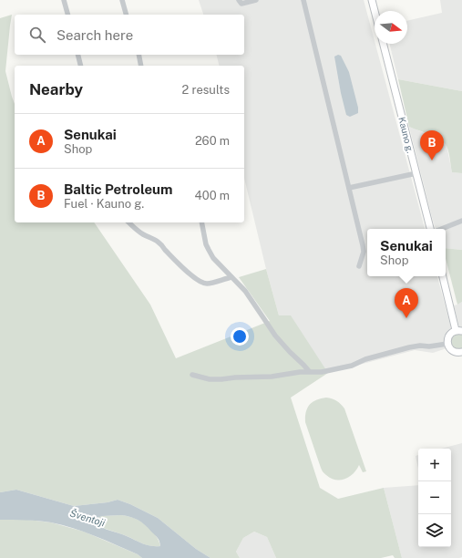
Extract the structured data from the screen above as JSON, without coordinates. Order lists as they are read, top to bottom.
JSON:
{
  "streets": {
    "main road": ["Kauno g."]
  },
  "water": ["Šventoji"],
  "north": "right",
  "page": {
    "search": "Search here",
    "heading": ["Nearby", "2 results"],
    "list": [
      {
        "mark": "A",
        "name": "Senukai",
        "note": "Shop",
        "value": "260 m"
      },
      {
        "mark": "B",
        "name": "Baltic Petroleum",
        "note": "Fuel · Kauno g.",
        "value": "400 m"
      }
    ],
    "pins": ["B", "A"],
    "popup": ["Senukai", "Shop"],
    "map_buttons": ["+", "−"]
  }
}
